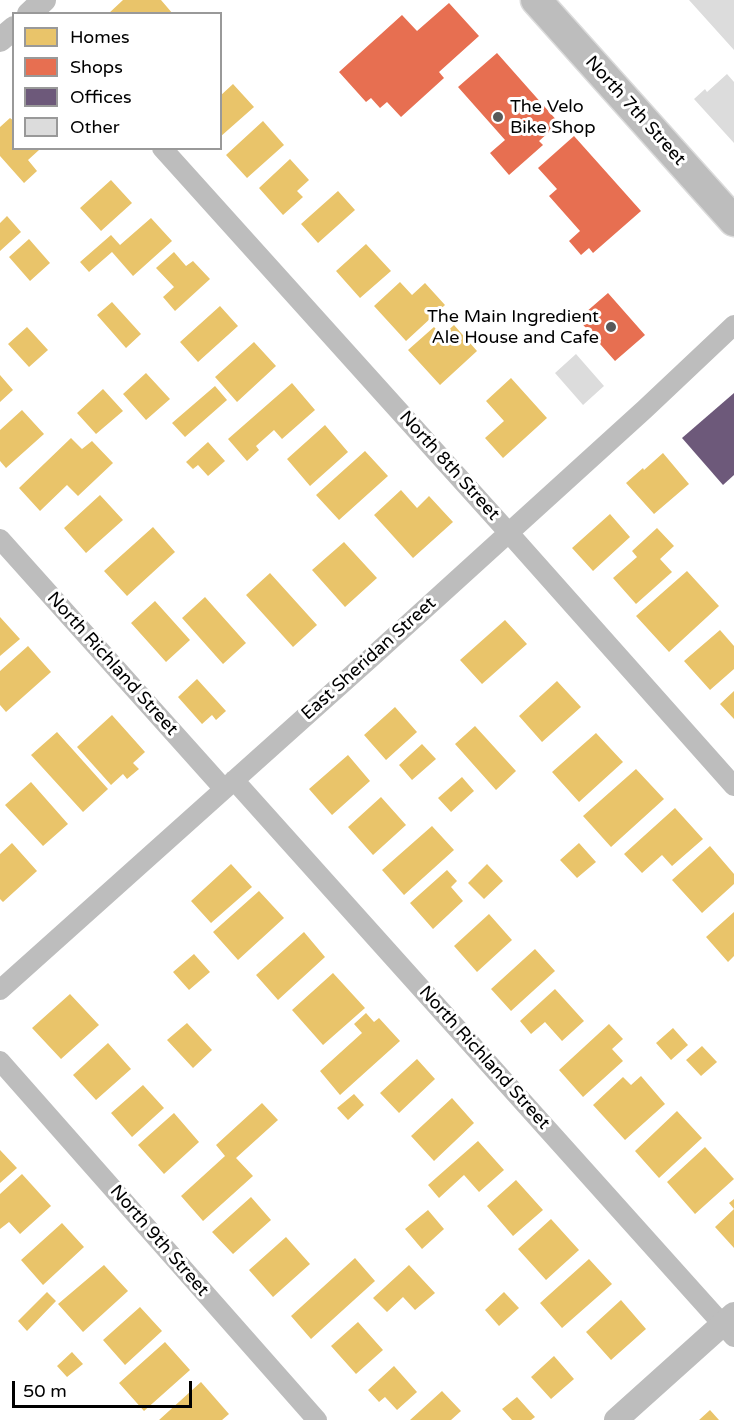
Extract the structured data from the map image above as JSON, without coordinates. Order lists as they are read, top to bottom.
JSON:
{
  "streets": {
    "main road": ["North 7th Street"],
    "street": [
      "North 8th Street",
      "East Sheridan Street",
      "North Richland Street",
      "North 9th Street"
    ]
  },
  "crossings": [
    ["North 8th Street", "East Sheridan Street"],
    ["East Sheridan Street", "North Richland Street"]
  ],
  "places": ["The Velo Bike Shop", "The Main Ingredient Ale House and Cafe"],
  "legend": [
    "Homes",
    "Shops",
    "Offices",
    "Other"
  ],
  "scale_bar": "50 m"
}
